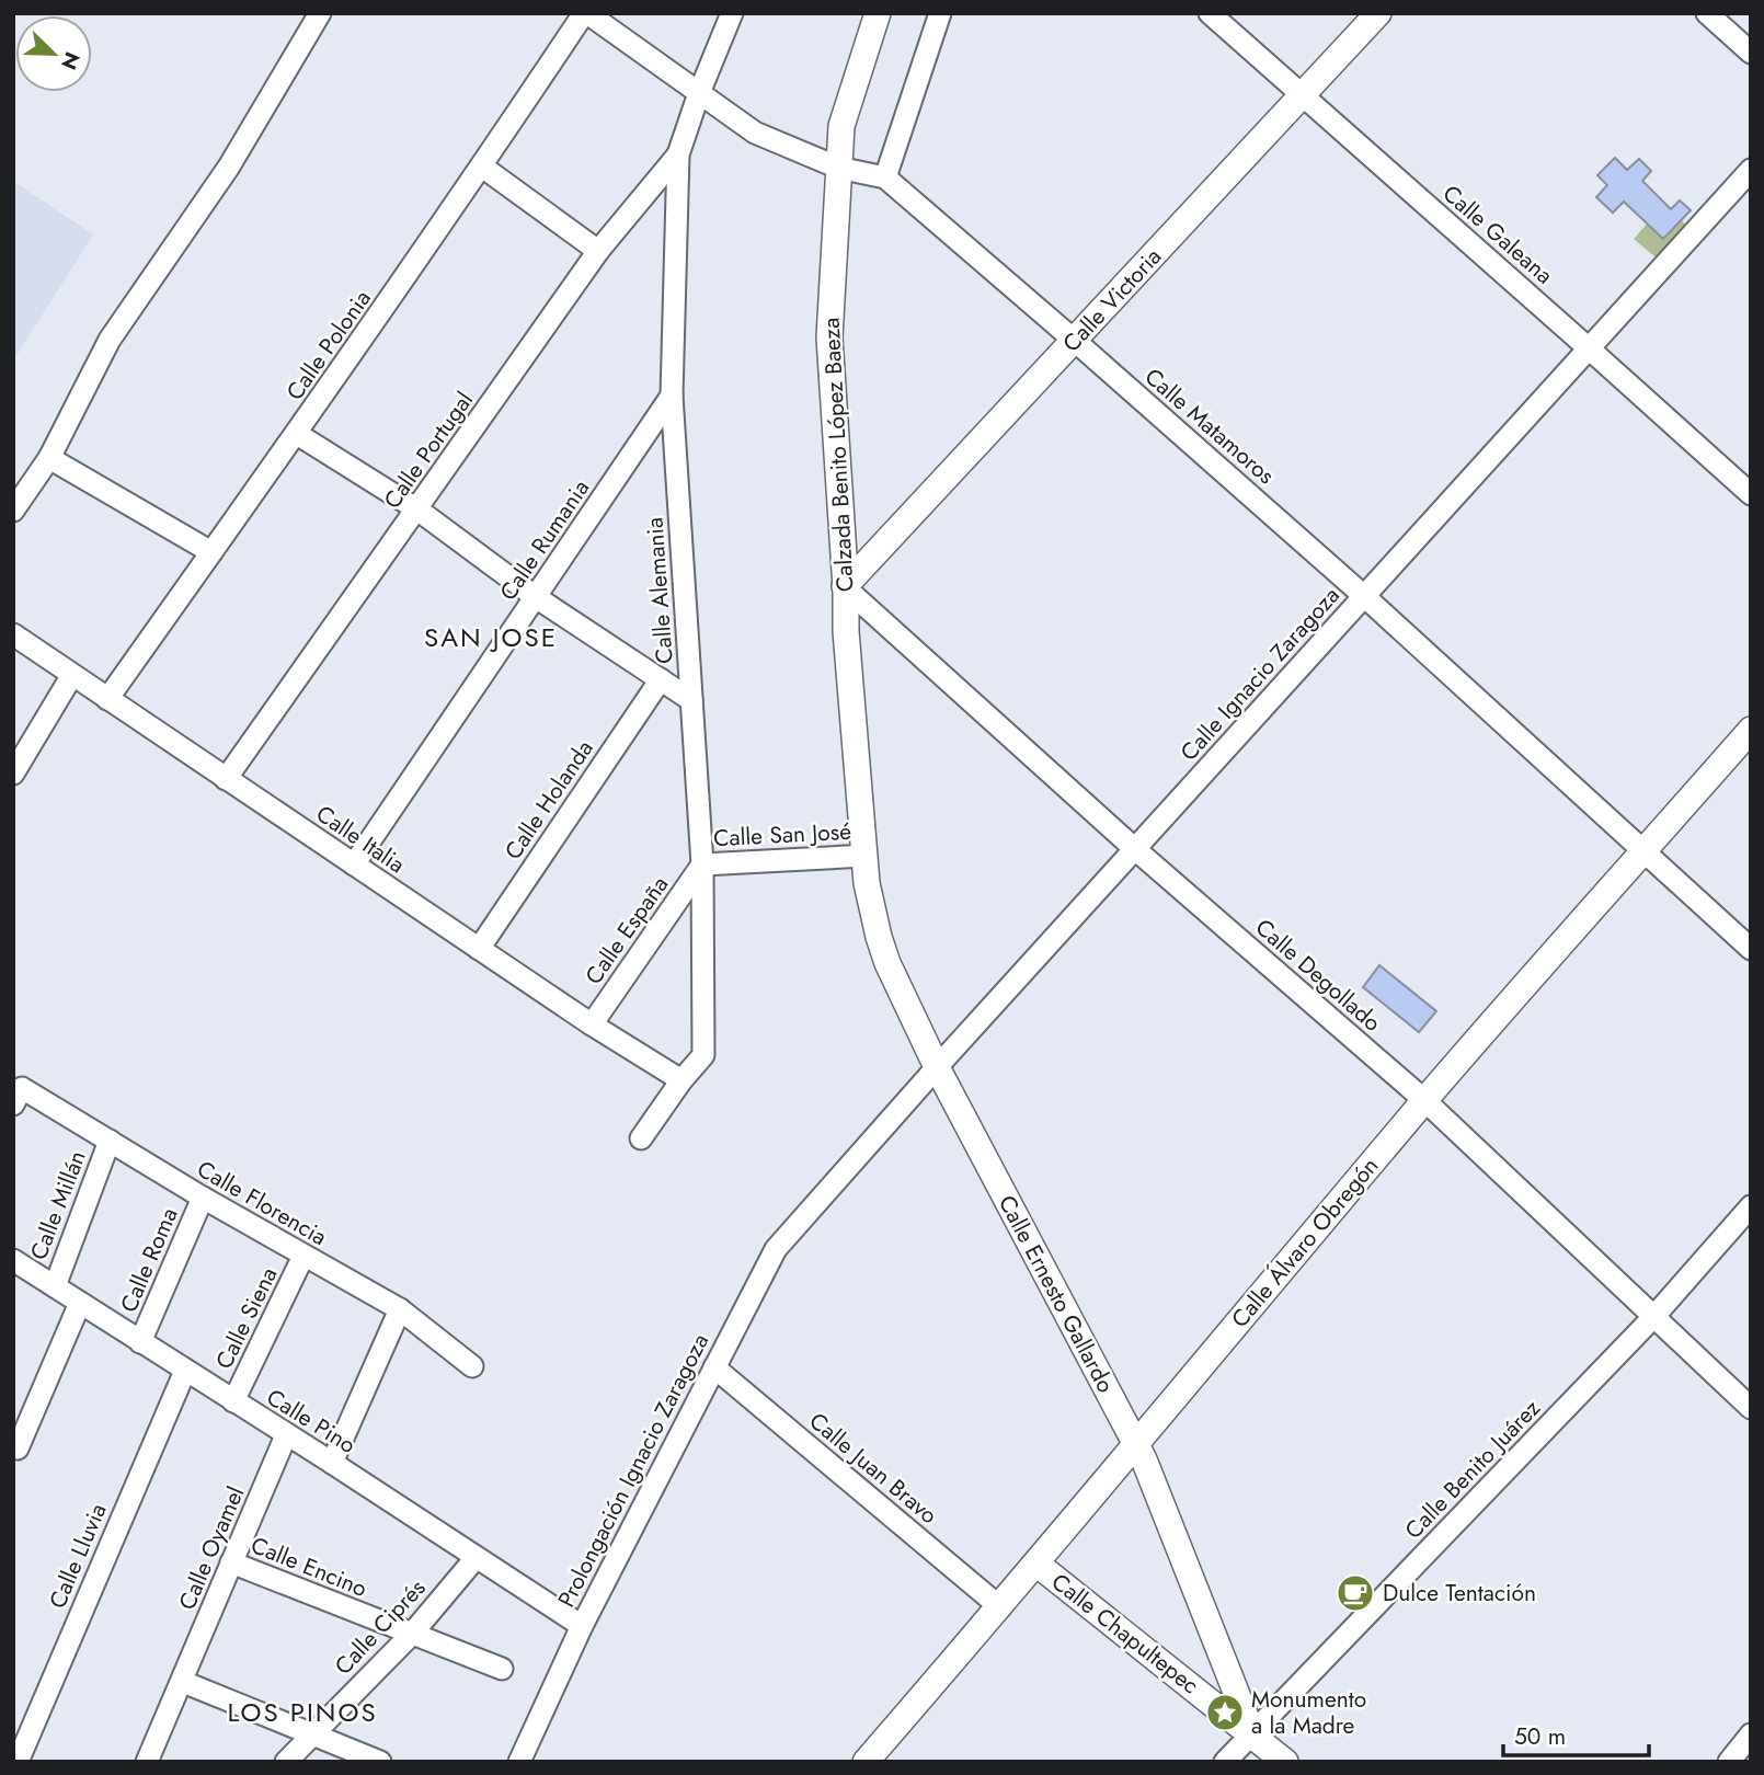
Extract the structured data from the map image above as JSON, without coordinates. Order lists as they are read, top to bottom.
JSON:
{
  "streets": {
    "street": [
      "Calle Galeana",
      "Calle Victoria",
      "Calle Polonia",
      "Calle Matamoros",
      "Calle Portugal",
      "Calzada Benito López Baeza",
      "Calle Rumania",
      "Calle Alemania",
      "Calle Ignacio Zaragoza",
      "Calle Holanda",
      "Calle San José",
      "Calle Italia",
      "Calle España",
      "Calle Degollado",
      "Calle Florencia",
      "Calle Millán",
      "Calle Álvaro Obregón",
      "Calle Roma",
      "Calle Ernesto Gallardo",
      "Calle Siena",
      "Calle Pino",
      "Calle Juan Bravo",
      "Calle Benito Juárez",
      "Prolongación Ignacio Zaragoza",
      "Calle Oyamel",
      "Calle Lluvia",
      "Calle Encino",
      "Calle Ciprés",
      "Calle Chapultepec"
    ]
  },
  "crossings": [
    ["Calle Galeana", "Calle Victoria"],
    ["Calle Galeana", "Calle Ignacio Zaragoza"],
    ["Calle Victoria", "Calle Matamoros"],
    ["Calle Victoria", "Calzada Benito López Baeza"],
    ["Calle Victoria", "Calle Degollado"],
    ["Calle Polonia", "Calle Matamoros"],
    ["Calle Polonia", "Calle Italia"],
    ["Calle Matamoros", "Calzada Benito López Baeza"],
    ["Calle Matamoros", "Calle Alemania"],
    ["Calle Matamoros", "Calle Ignacio Zaragoza"],
    ["Calle Matamoros", "Calle Álvaro Obregón"],
    ["Calle Portugal", "Calle Alemania"],
    ["Calle Portugal", "Calle Italia"],
    ["Calzada Benito López Baeza", "Calle San José"],
    ["Calzada Benito López Baeza", "Calle Degollado"],
    ["Calzada Benito López Baeza", "Calle Ernesto Gallardo"],
    ["Calle Rumania", "Calle Alemania"],
    ["Calle Rumania", "Calle Italia"],
    ["Calle Alemania", "Calle San José"],
    ["Calle Alemania", "Calle Italia"],
    ["Calle Alemania", "Calle España"],
    ["Calle Ignacio Zaragoza", "Calle Degollado"],
    ["Calle Ignacio Zaragoza", "Calle Ernesto Gallardo"],
    ["Calle Ignacio Zaragoza", "Prolongación Ignacio Zaragoza"],
    ["Calle Holanda", "Calle Italia"],
    ["Calle San José", "Calle España"],
    ["Calle San José", "Calle Ernesto Gallardo"],
    ["Calle Italia", "Calle España"],
    ["Calle Degollado", "Calle Álvaro Obregón"],
    ["Calle Degollado", "Calle Benito Juárez"],
    ["Calle Florencia", "Calle Millán"],
    ["Calle Florencia", "Calle Roma"],
    ["Calle Florencia", "Calle Siena"],
    ["Calle Millán", "Calle Pino"],
    ["Calle Álvaro Obregón", "Calle Ernesto Gallardo"],
    ["Calle Álvaro Obregón", "Calle Juan Bravo"],
    ["Calle Álvaro Obregón", "Calle Chapultepec"],
    ["Calle Roma", "Calle Pino"],
    ["Calle Ernesto Gallardo", "Calle Benito Juárez"],
    ["Calle Ernesto Gallardo", "Calle Chapultepec"],
    ["Calle Siena", "Calle Pino"],
    ["Calle Pino", "Prolongación Ignacio Zaragoza"],
    ["Calle Pino", "Calle Oyamel"],
    ["Calle Pino", "Calle Lluvia"],
    ["Calle Pino", "Calle Ciprés"],
    ["Calle Juan Bravo", "Prolongación Ignacio Zaragoza"],
    ["Calle Benito Juárez", "Calle Chapultepec"],
    ["Calle Oyamel", "Calle Encino"],
    ["Calle Encino", "Calle Ciprés"]
  ],
  "districts": ["SAN JOSE", "LOS PINOS"],
  "places": {
    "cafe": ["Dulce Tentación"],
    "place": ["Monumento a la Madre"]
  },
  "scale_bar": "50 m",
  "north": "bottom right"
}
